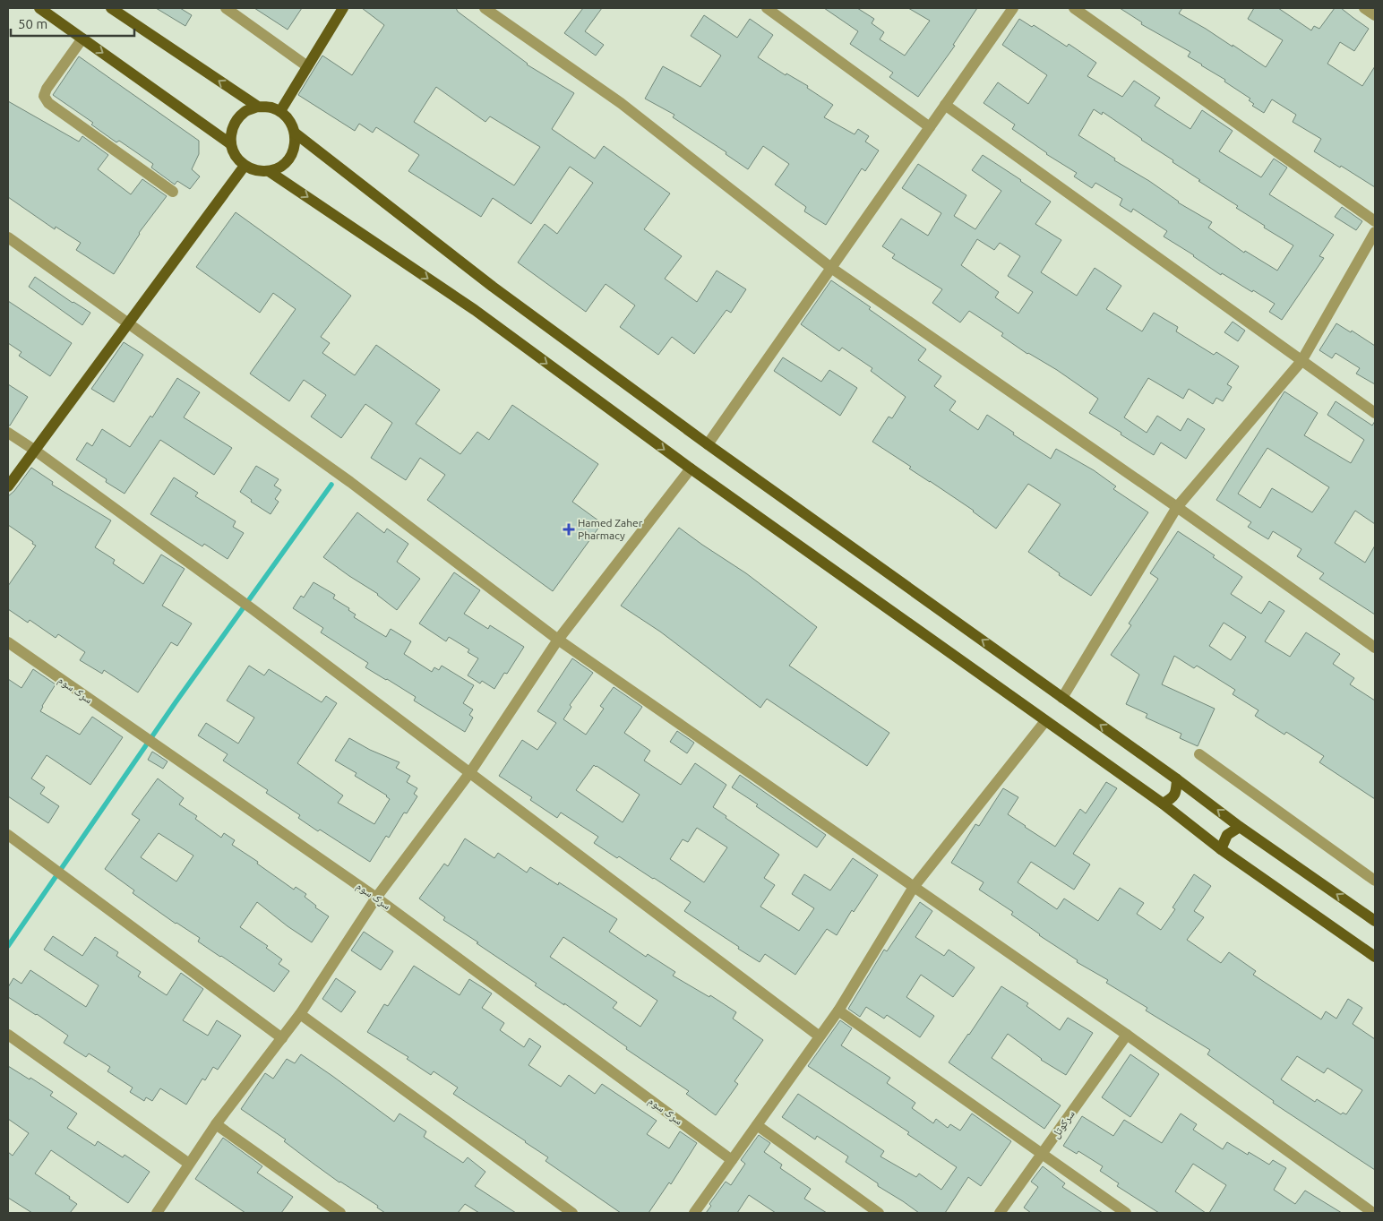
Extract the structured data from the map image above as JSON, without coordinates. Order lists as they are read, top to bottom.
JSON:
{
  "streets": {
    "street": ["سرک سوم", "سرکوتل"]
  },
  "places": {
    "health": ["Hamed Zaher Pharmacy"]
  },
  "scale_bar": "50 m"
}
